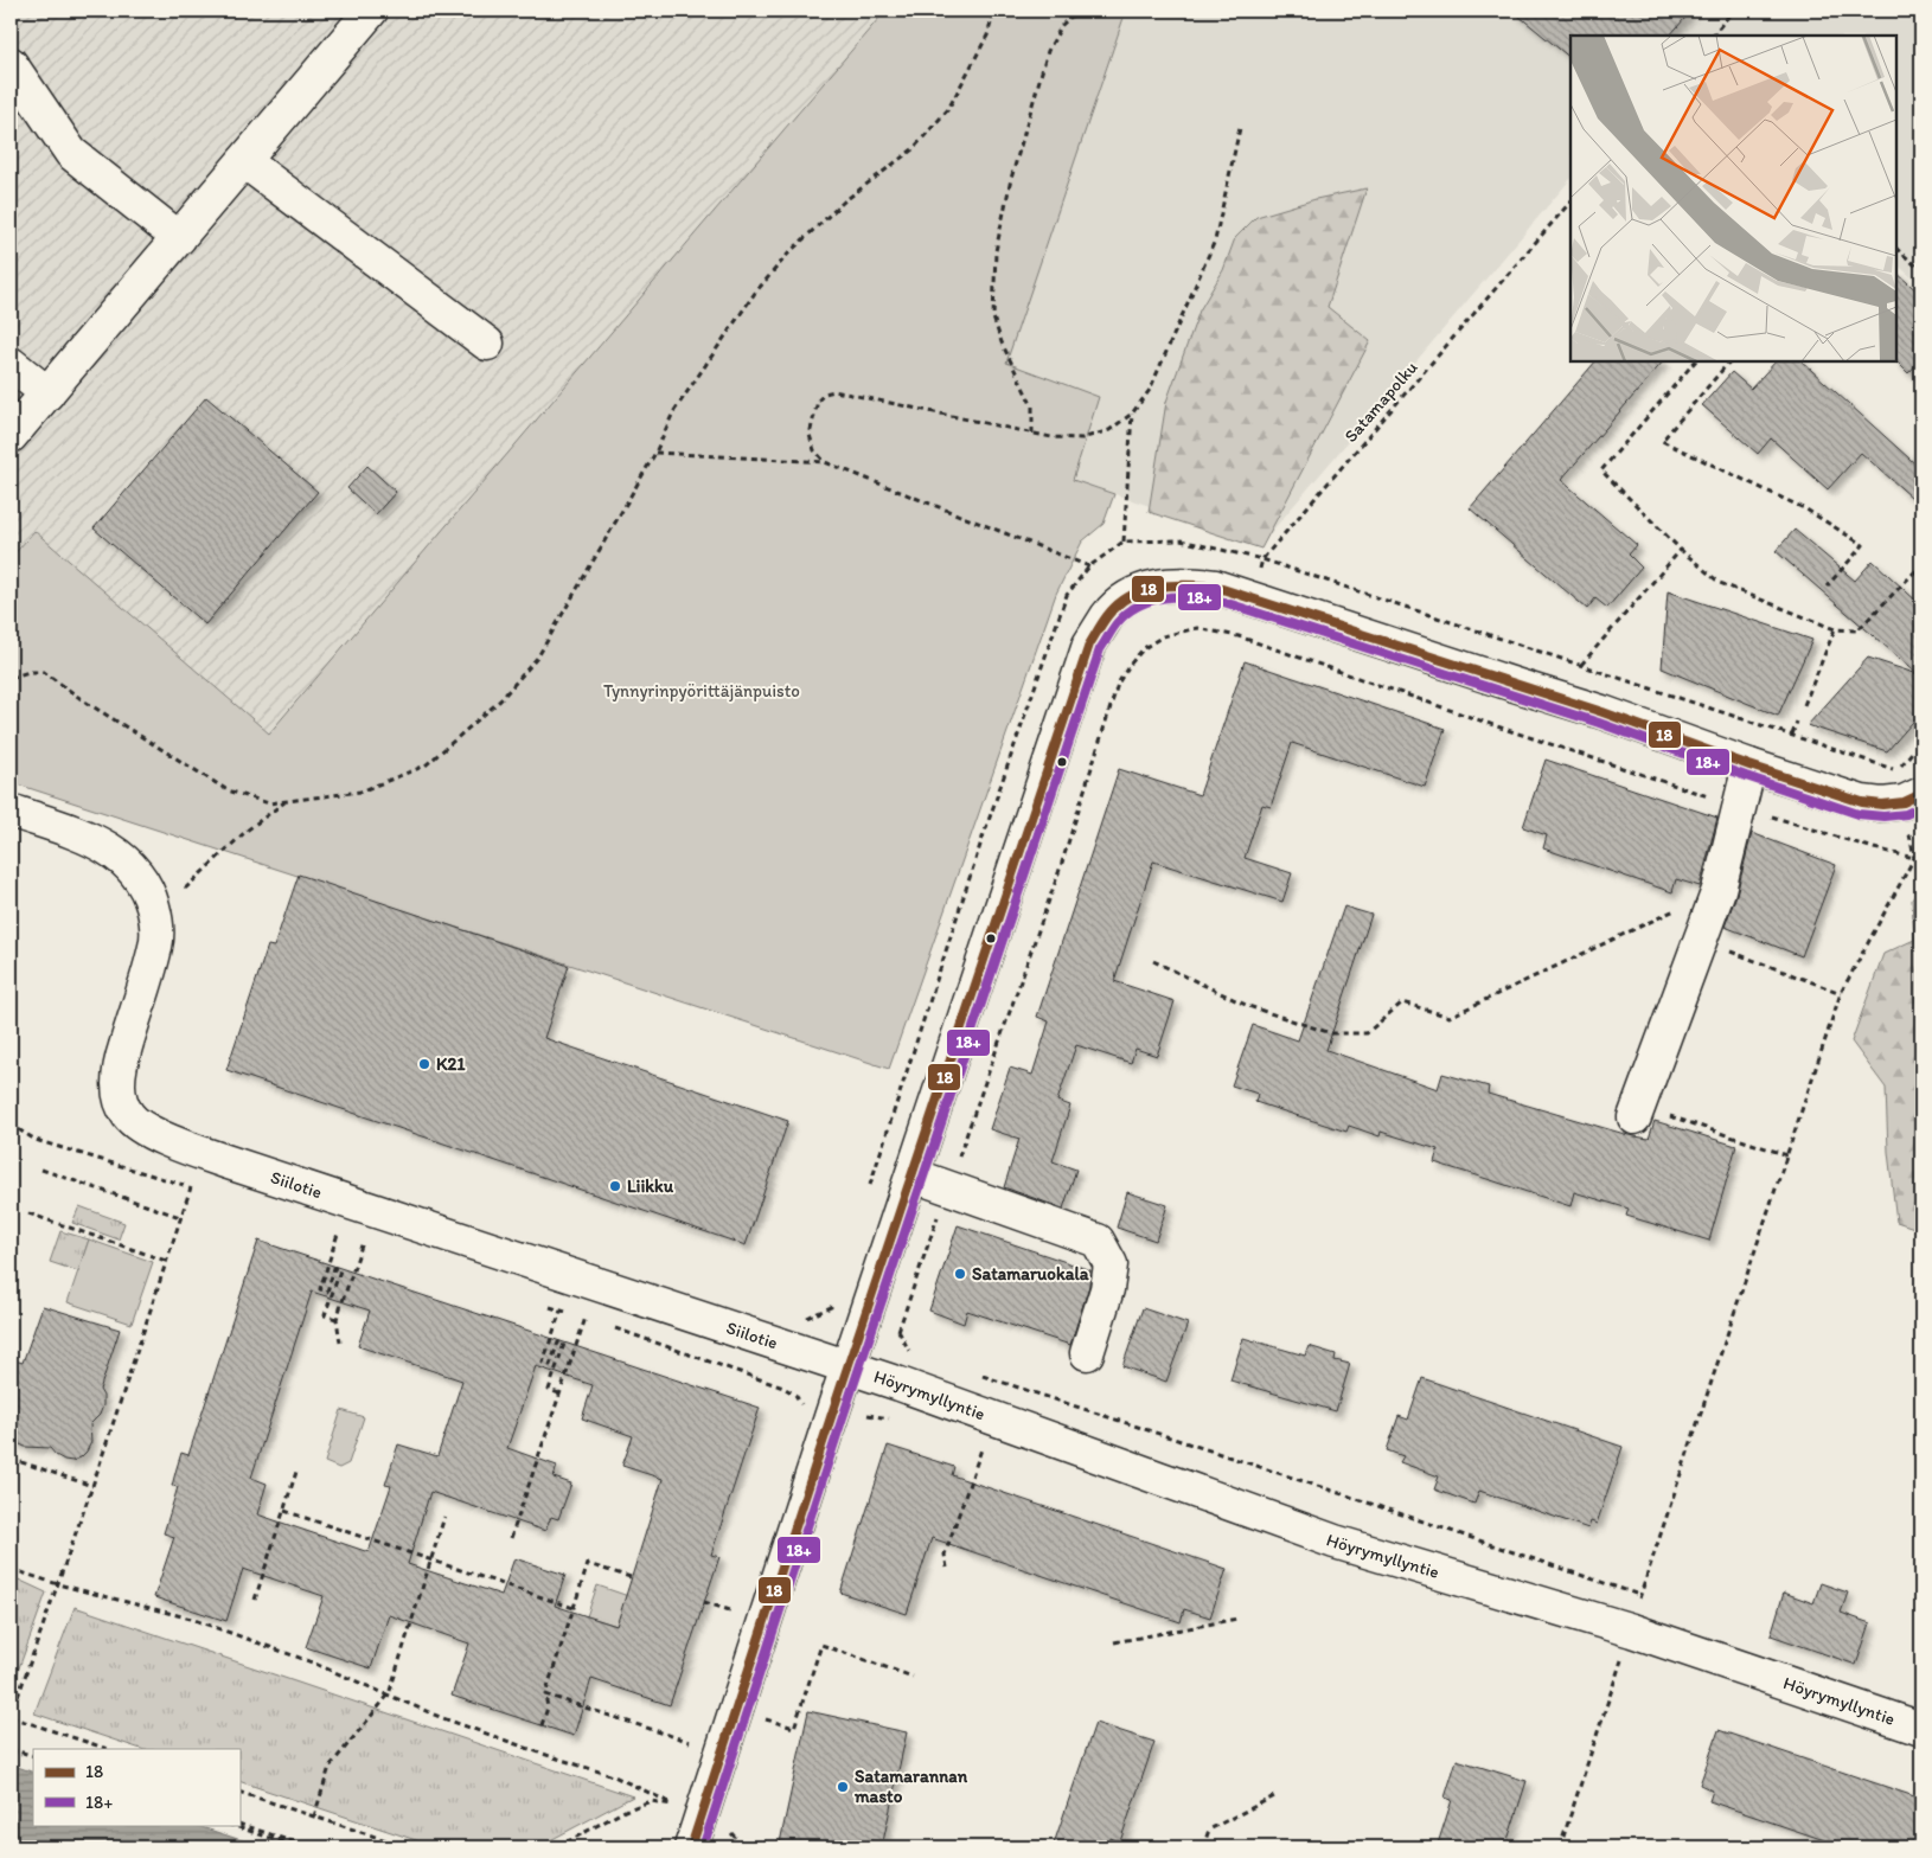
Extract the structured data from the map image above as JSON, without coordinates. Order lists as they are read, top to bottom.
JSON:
{
  "streets": {
    "street": ["Siilotie", "Höyrymyllyntie"],
    "path": ["Satamapolku"]
  },
  "crossings": [
    ["Siilotie", "Höyrymyllyntie"]
  ],
  "parks": ["Tynnyrinpyörittäjänpuisto"],
  "places": [
    "K21",
    "Liikku",
    "Satamaruokala",
    "Satamarannan masto"
  ],
  "lines": ["transit line 18", "transit line 18+"],
  "legend": ["18", "18+"]
}
